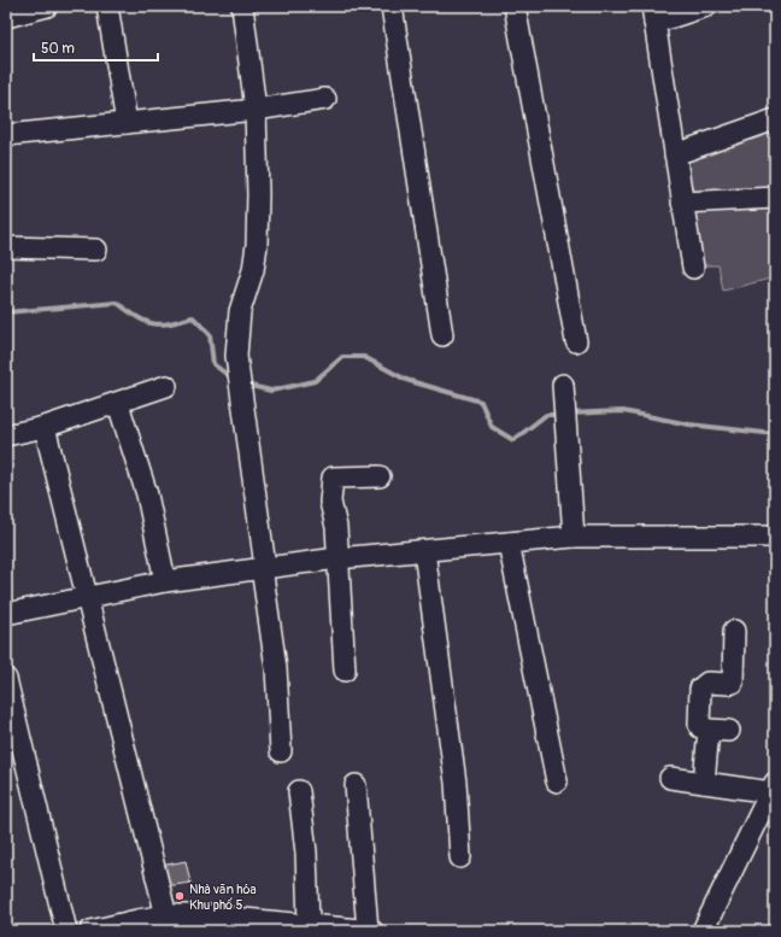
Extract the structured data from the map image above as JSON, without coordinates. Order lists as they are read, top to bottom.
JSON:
{
  "places": ["Nhà văn hóa Khu phố 5"],
  "scale_bar": "50 m"
}
